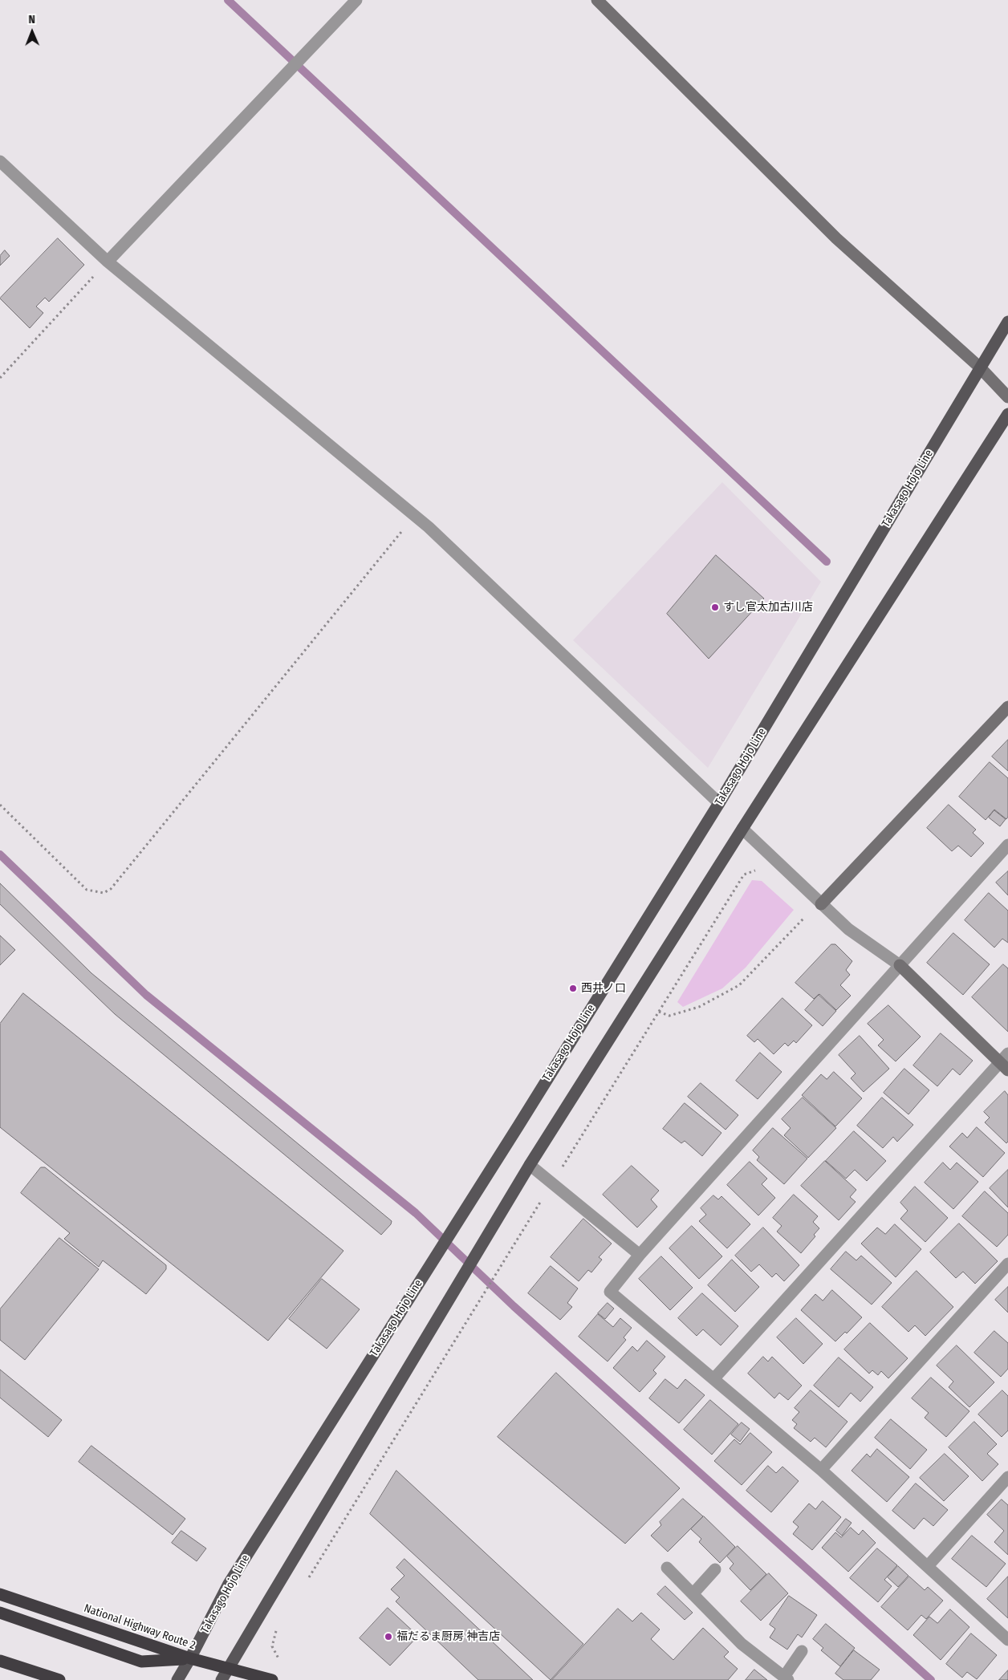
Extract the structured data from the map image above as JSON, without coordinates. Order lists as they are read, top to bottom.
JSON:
{
  "streets": {
    "highway": ["National Highway Route 2"],
    "main road": ["Takasago Hojo Line"]
  },
  "crossings": [
    ["Takasago Hojo Line", "National Highway Route 2"]
  ],
  "places": ["すし官太加古川店", "西井ノ口", "福だるま厨房 神吉店"],
  "north": "top"
}
